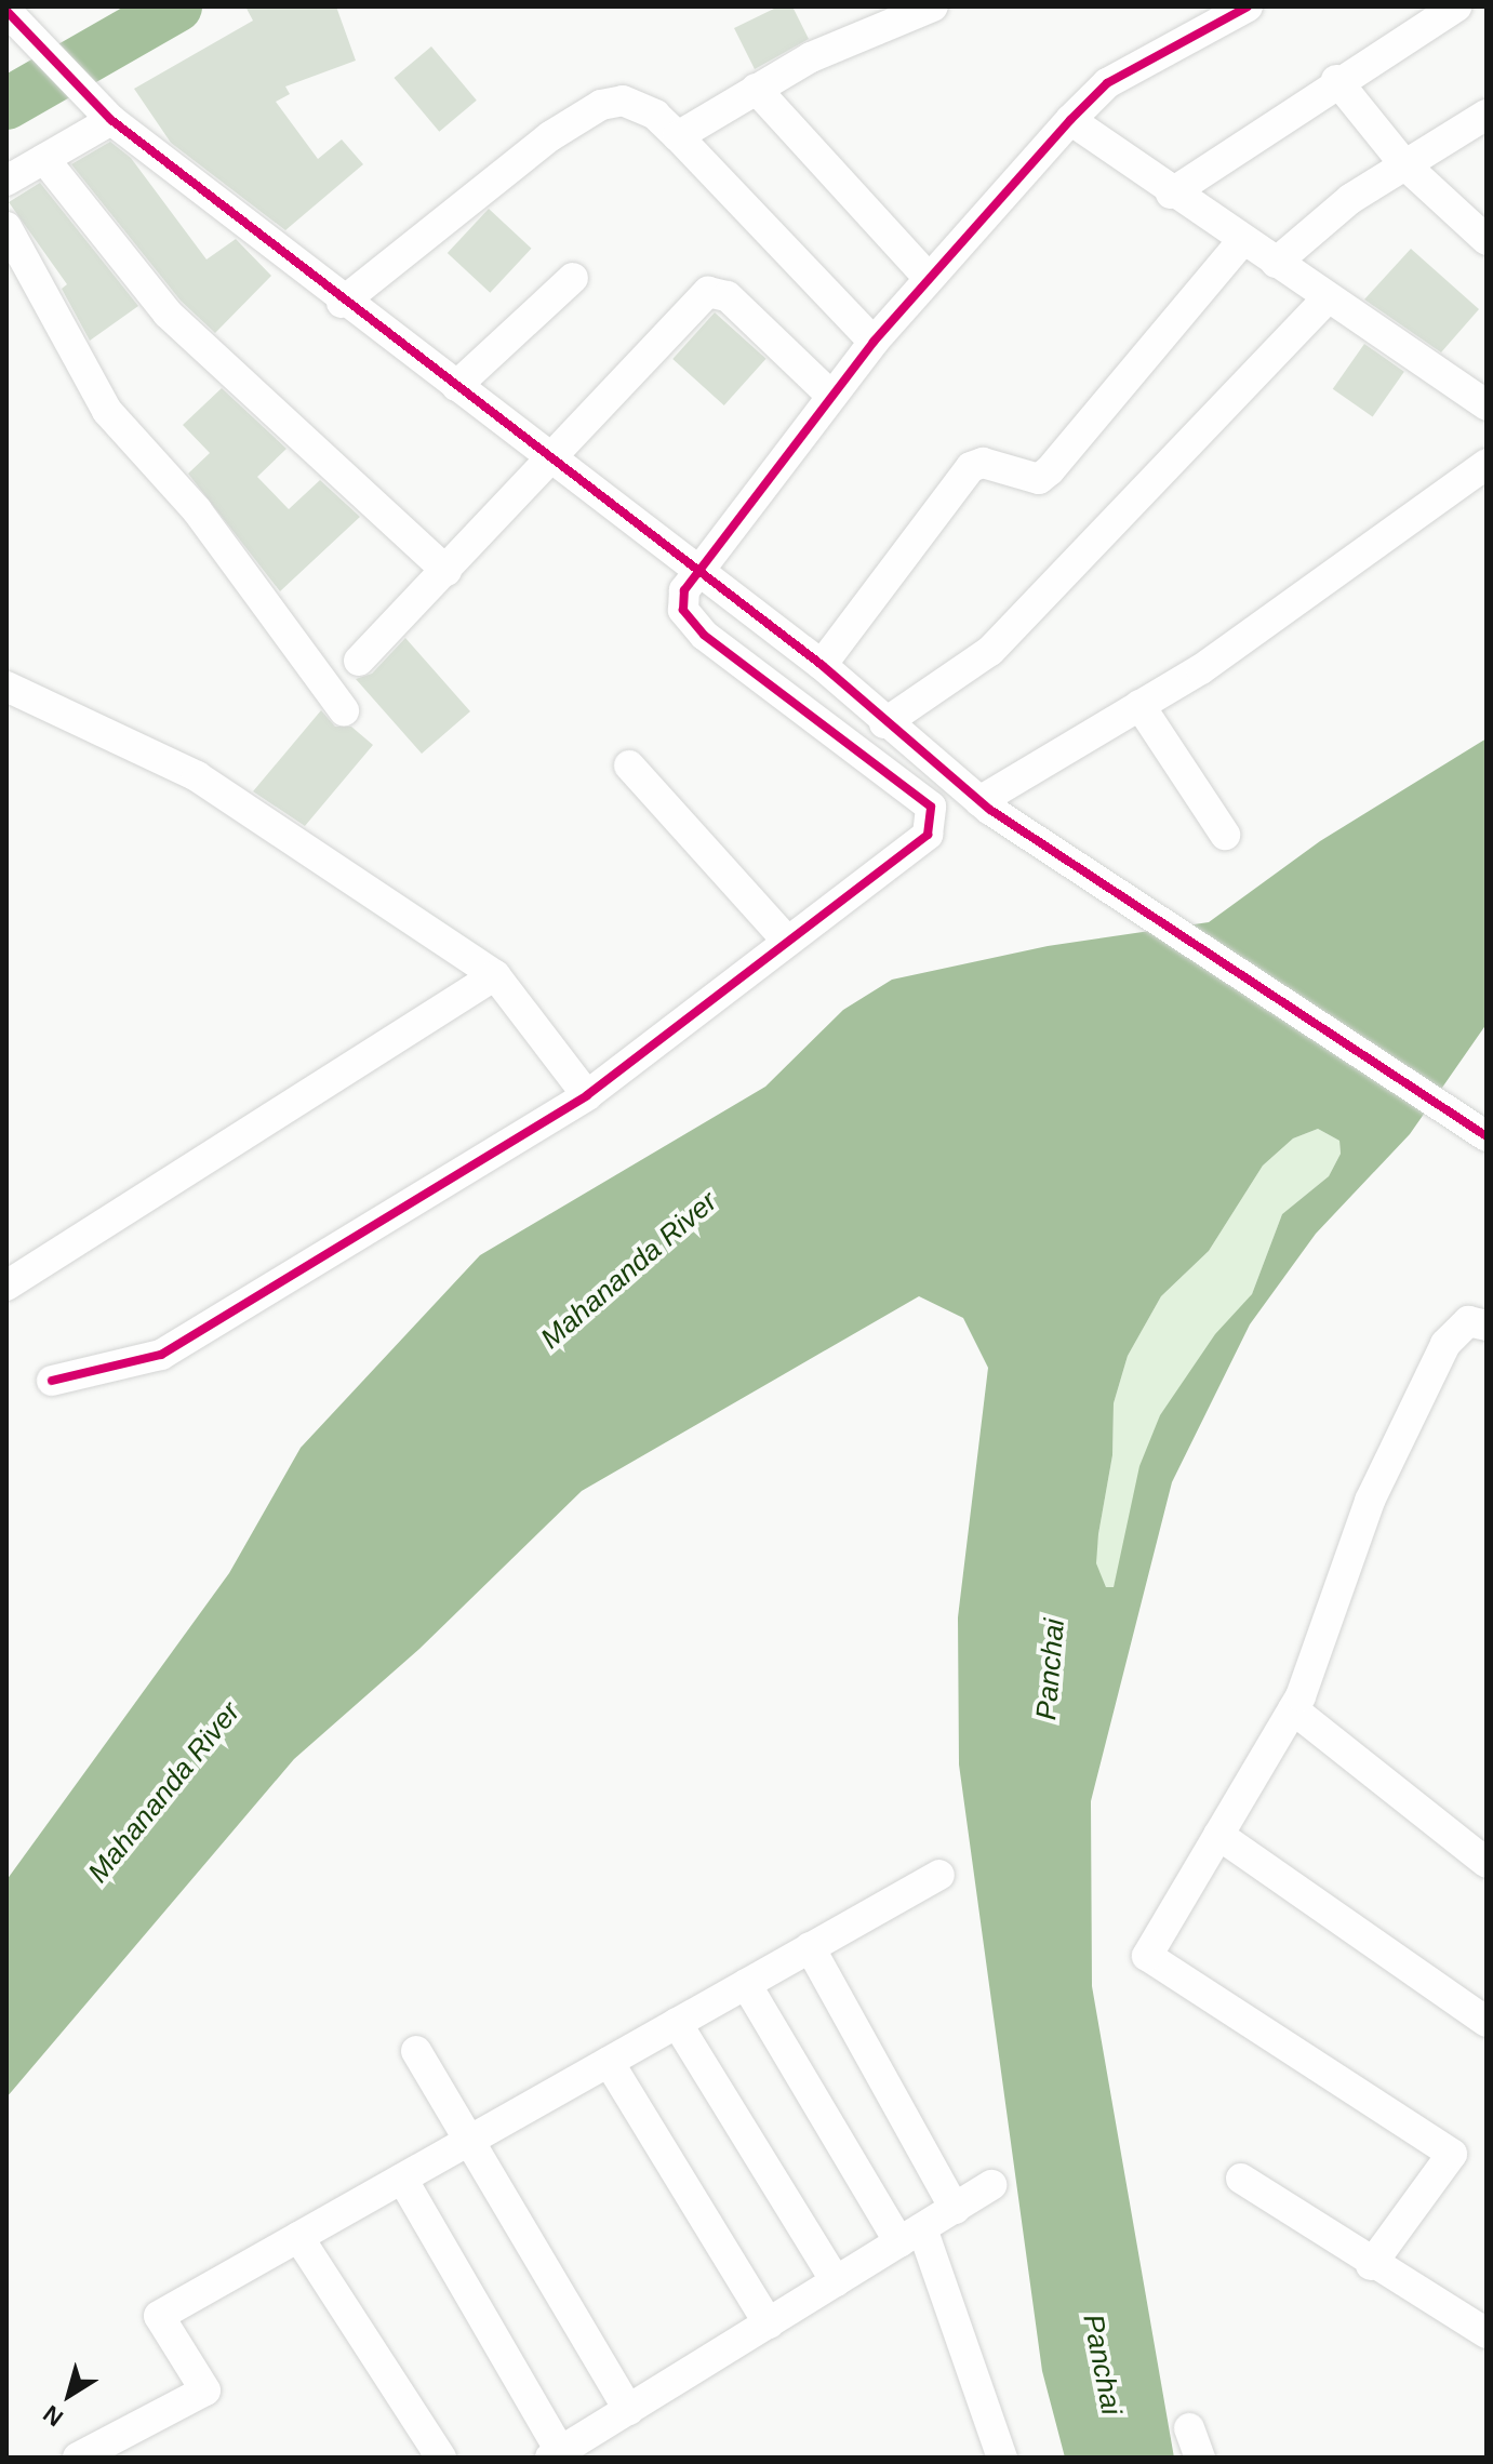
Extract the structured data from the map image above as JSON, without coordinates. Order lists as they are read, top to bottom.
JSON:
{
  "water": ["Mahananda River", "Panchai"],
  "north": "bottom left"
}
